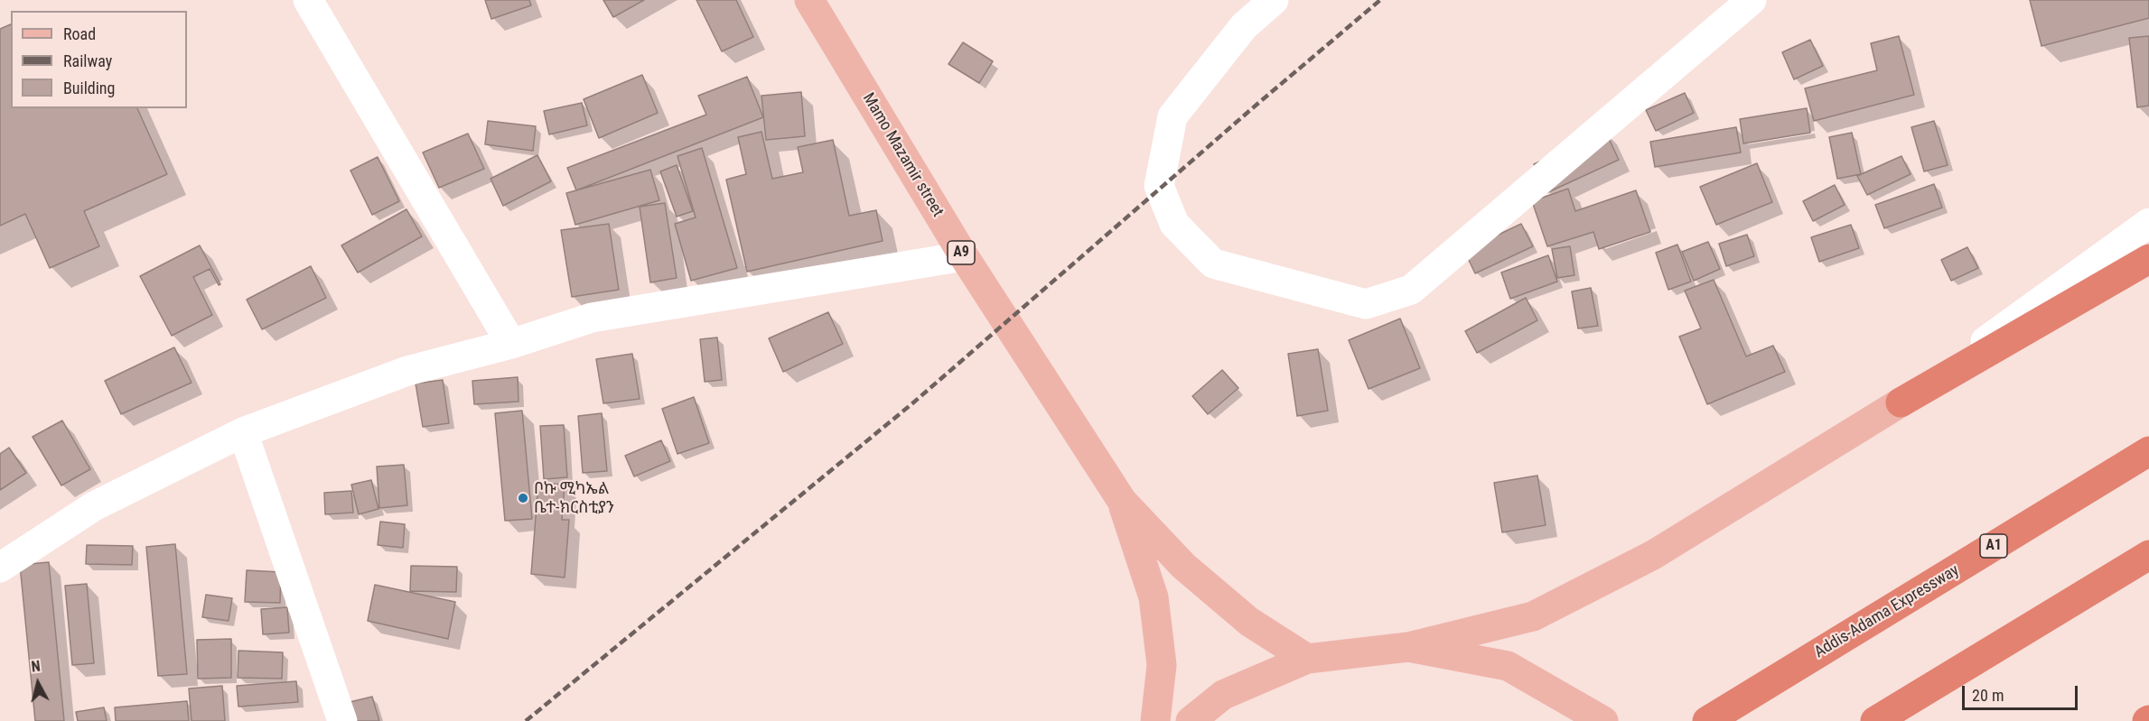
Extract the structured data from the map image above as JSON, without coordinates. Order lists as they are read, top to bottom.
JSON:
{
  "streets": {
    "highway": ["A1", "Addis-Adama Expressway"],
    "main road": ["Mamo Mazamir street", "A9"]
  },
  "crossings": [
    ["Mamo Mazamir street", "A9"]
  ],
  "places": ["ቦኩ ሚካኤል ቤተ-ክርስቲያን"],
  "legend": ["Road", "Railway", "Building"],
  "scale_bar": "20 m",
  "north": "top"
}
